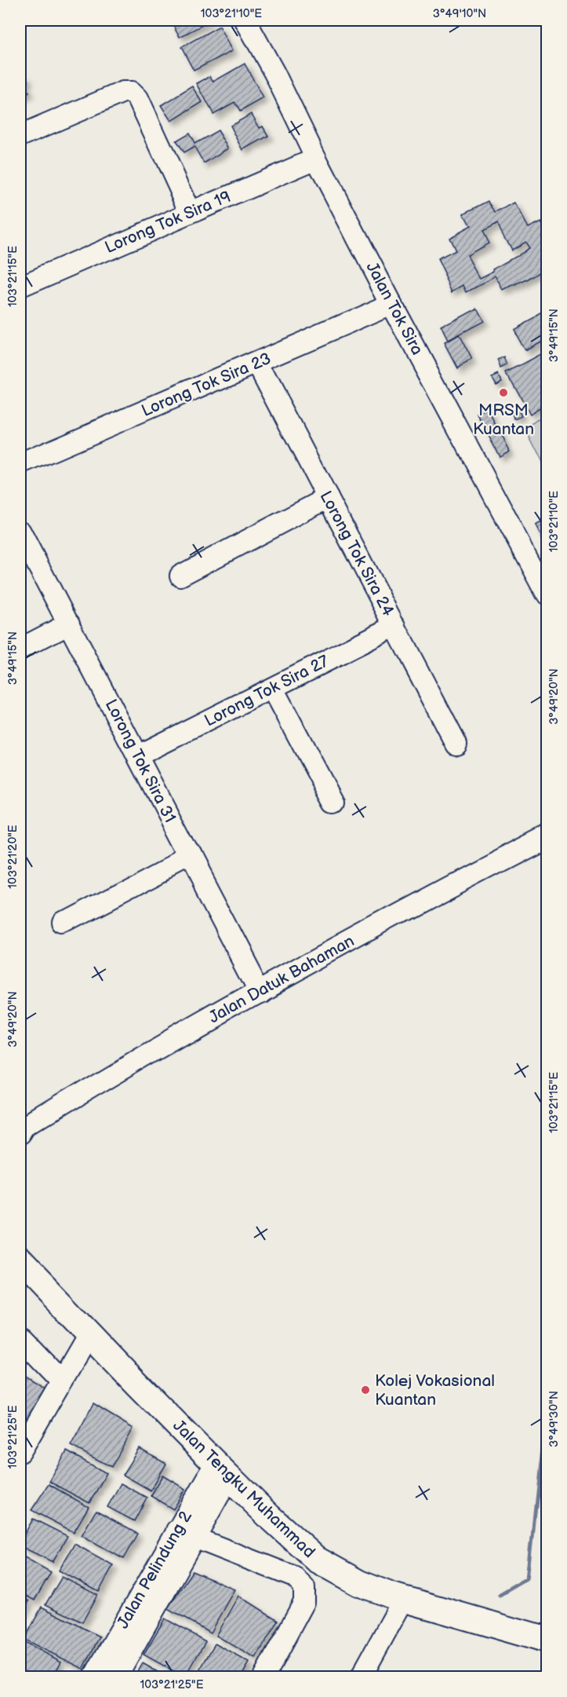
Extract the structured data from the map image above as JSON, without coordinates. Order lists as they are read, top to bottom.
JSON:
{
  "streets": {
    "main road": ["Jalan Tengku Muhammad"],
    "street": [
      "Lorong Tok Sira 19",
      "Jalan Tok Sira",
      "Lorong Tok Sira 23",
      "Lorong Tok Sira 24",
      "Lorong Tok Sira 27",
      "Lorong Tok Sira 31",
      "Jalan Datuk Bahaman",
      "Jalan Pelindung 2"
    ]
  },
  "crossings": [
    ["Lorong Tok Sira 19", "Jalan Tok Sira"],
    ["Jalan Tok Sira", "Lorong Tok Sira 23"],
    ["Lorong Tok Sira 23", "Lorong Tok Sira 24"],
    ["Lorong Tok Sira 24", "Lorong Tok Sira 27"],
    ["Lorong Tok Sira 27", "Lorong Tok Sira 31"],
    ["Lorong Tok Sira 31", "Jalan Datuk Bahaman"],
    ["Jalan Tengku Muhammad", "Jalan Pelindung 2"]
  ],
  "places": ["MRSM Kuantan", "Kolej Vokasional Kuantan"],
  "coordinates": [
    "103°21'10\"E",
    "3°49'10\"N",
    "103°21'15\"E",
    "3°49'15\"N",
    "3°49'20\"N",
    "103°21'20\"E",
    "3°49'30\"N",
    "103°21'25\"E"
  ]
}
